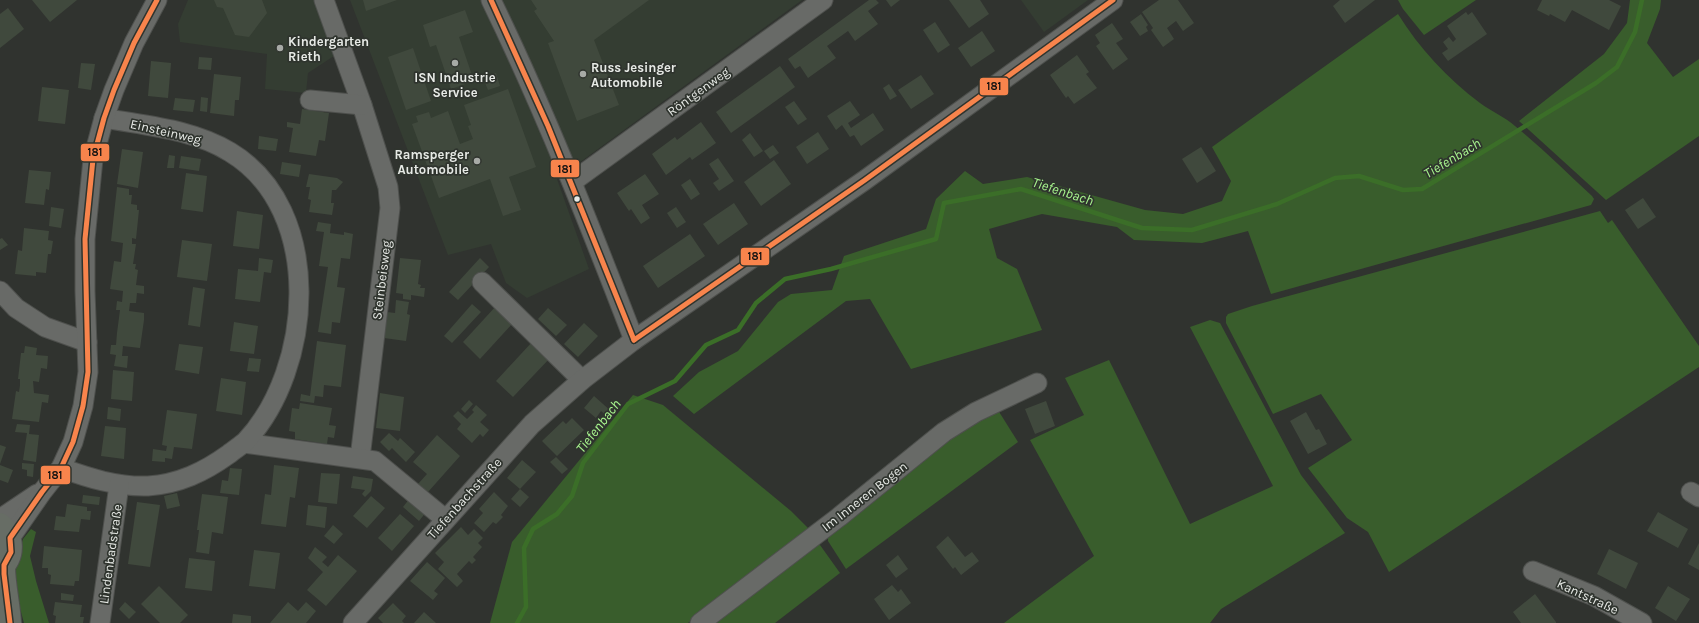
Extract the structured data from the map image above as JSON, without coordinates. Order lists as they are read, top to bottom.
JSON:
{
  "streets": {
    "street": [
      "Röntgenweg",
      "Einsteinweg",
      "Steinbeisweg",
      "Im Inneren Bogen",
      "Tiefenbachstraße",
      "Lindenbadstraße",
      "Kantstraße"
    ]
  },
  "crossings": [
    ["Einsteinweg", "Lindenbadstraße"]
  ],
  "water": ["Tiefenbach"],
  "places": [
    "Kindergarten Rieth",
    "ISN Industrie Service",
    "Russ Jesinger Automobile",
    "Ramsperger Automobile"
  ],
  "lines": ["transit line 181"]
}
